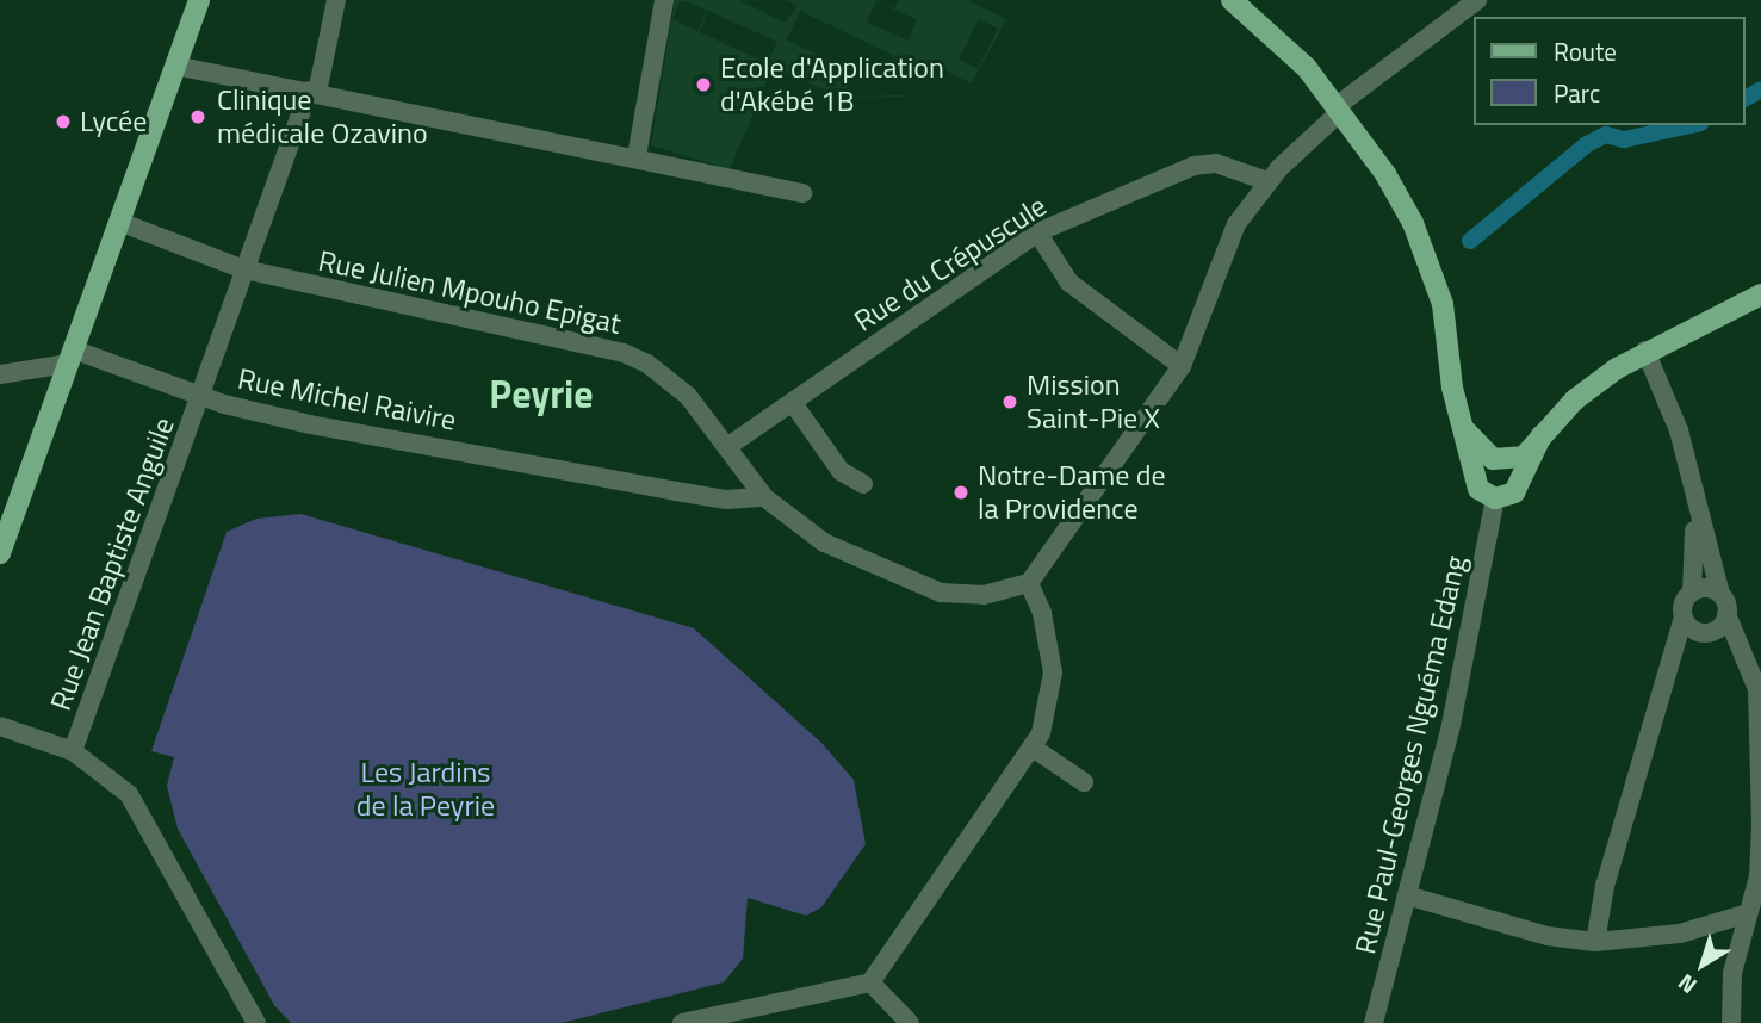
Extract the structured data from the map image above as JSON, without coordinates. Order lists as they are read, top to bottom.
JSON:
{
  "streets": {
    "street": [
      "Rue du Crépuscule",
      "Rue Julien Mpouho Epigat",
      "Rue Michel Raivire",
      "Rue Jean Baptiste Anguile",
      "Rue Paul-Georges Nguéma Edang"
    ]
  },
  "crossings": [
    ["Rue du Crépuscule", "Rue Julien Mpouho Epigat"],
    ["Rue Julien Mpouho Epigat", "Rue Michel Raivire"],
    ["Rue Julien Mpouho Epigat", "Rue Jean Baptiste Anguile"],
    ["Rue Michel Raivire", "Rue Jean Baptiste Anguile"]
  ],
  "districts": ["Peyrie"],
  "parks": ["Les Jardins de la Peyrie"],
  "places": [
    "Ecole d'Application d'Akébé 1B",
    "Clinique médicale Ozavino",
    "Lycée",
    "Mission Saint-Pie X",
    "Notre-Dame de la Providence"
  ],
  "legend": ["Route", "Parc"],
  "north": "bottom left"
}
